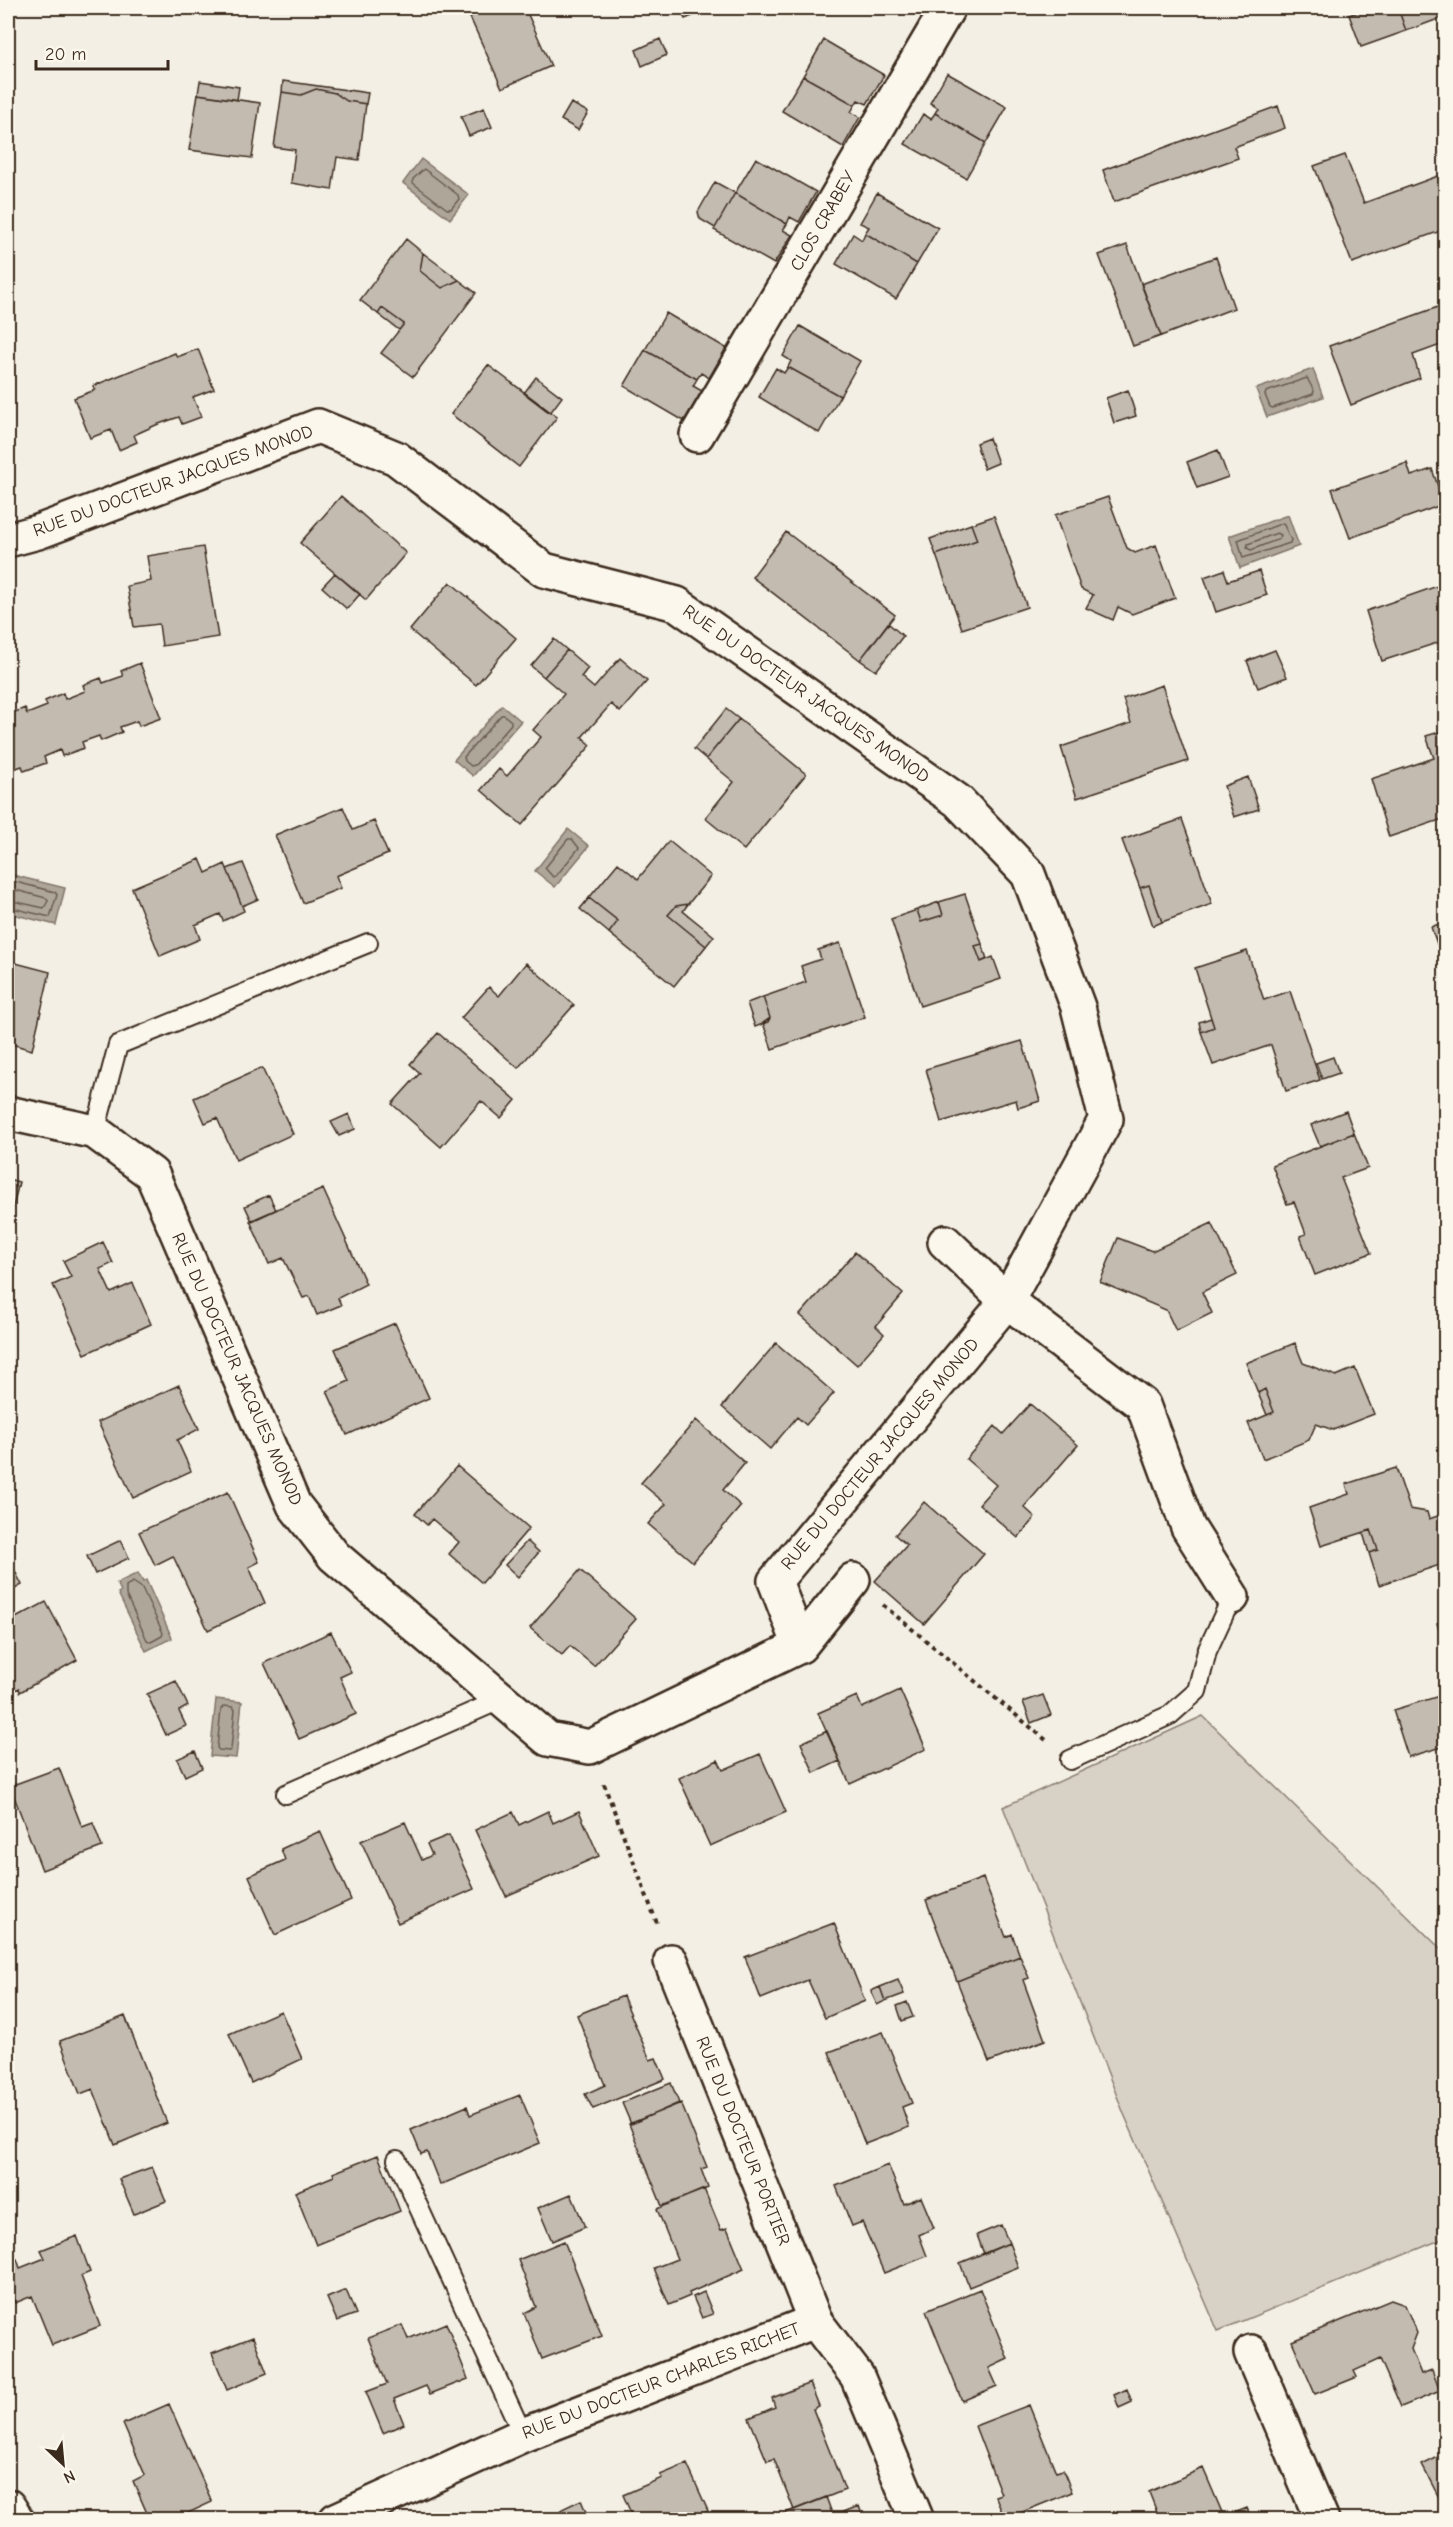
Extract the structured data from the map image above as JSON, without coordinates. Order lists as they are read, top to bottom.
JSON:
{
  "streets": {
    "street": [
      "CLOS CRABEY",
      "RUE DU DOCTEUR JACQUES MONOD",
      "RUE DU DOCTEUR PORTIER",
      "RUE DU DOCTEUR CHARLES RICHET"
    ]
  },
  "crossings": [
    ["RUE DU DOCTEUR PORTIER", "RUE DU DOCTEUR CHARLES RICHET"]
  ],
  "scale_bar": "20 m",
  "north": "bottom right"
}
